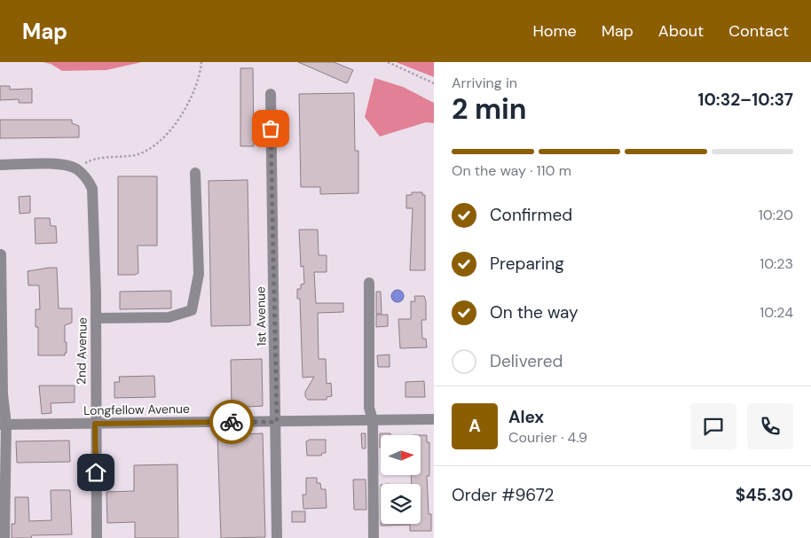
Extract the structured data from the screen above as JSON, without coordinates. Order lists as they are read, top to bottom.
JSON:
{
  "streets": {
    "street": ["1st Avenue", "2nd Avenue", "Longfellow Avenue"]
  },
  "crossings": [
    ["1st Avenue", "Longfellow Avenue"],
    ["2nd Avenue", "Longfellow Avenue"]
  ],
  "north": "right",
  "page": {
    "header": "Map",
    "nav": [
      "Home",
      "Map",
      "About",
      "Contact"
    ],
    "heading": ["2 min", "Arriving in", "10:32–10:37"],
    "panel": [
      "Alex",
      "Courier · 4.9",
      "Order #9672",
      "$45.30"
    ],
    "bar": "On the way · 110 m",
    "list": [
      ["Confirmed", "10:20"],
      ["Preparing", "10:23"],
      ["On the way", "10:24"],
      "Delivered"
    ],
    "round": "A"
  }
}
